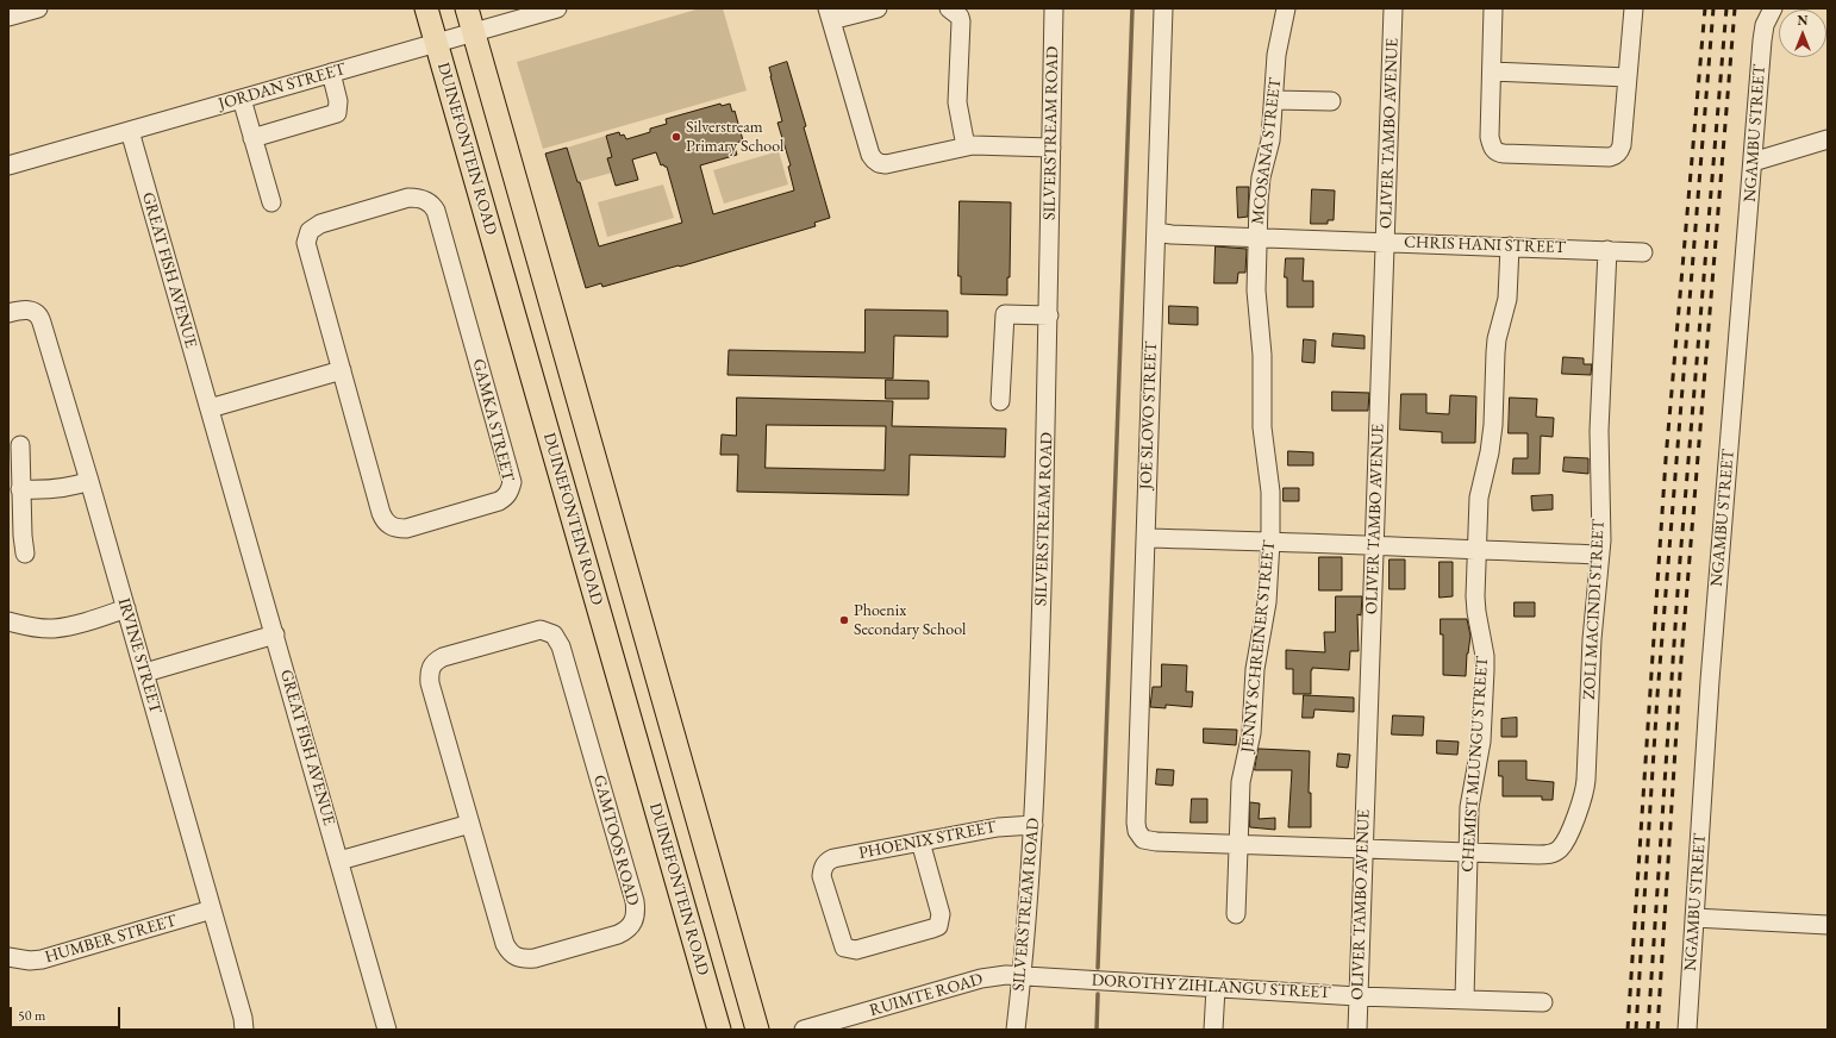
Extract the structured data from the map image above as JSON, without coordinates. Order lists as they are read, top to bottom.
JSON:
{
  "streets": {
    "main road": ["DUINEFONTEIN ROAD"],
    "street": [
      "JORDAN STREET",
      "SILVERSTREAM ROAD",
      "OLIVER TAMBO AVENUE",
      "NGAMBU STREET",
      "MCOSANA STREET",
      "CHRIS HANI STREET",
      "GREAT FISH AVENUE",
      "JOE SLOVO STREET",
      "GAMKA STREET",
      "ZOLI MACINDI STREET",
      "JENNY SCHREINER STREET",
      "IRVINE STREET",
      "CHEMIST MLUNGU STREET",
      "GAMTOOS ROAD",
      "PHOENIX STREET",
      "HUMBER STREET",
      "DOROTHY ZIHLANGU STREET",
      "RUIMTE ROAD"
    ]
  },
  "crossings": [
    ["JORDAN STREET", "DUINEFONTEIN ROAD"],
    ["JORDAN STREET", "GREAT FISH AVENUE"],
    ["SILVERSTREAM ROAD", "PHOENIX STREET"],
    ["SILVERSTREAM ROAD", "DOROTHY ZIHLANGU STREET"],
    ["SILVERSTREAM ROAD", "RUIMTE ROAD"],
    ["OLIVER TAMBO AVENUE", "CHRIS HANI STREET"],
    ["OLIVER TAMBO AVENUE", "DOROTHY ZIHLANGU STREET"],
    ["MCOSANA STREET", "CHRIS HANI STREET"],
    ["MCOSANA STREET", "JENNY SCHREINER STREET"],
    ["CHRIS HANI STREET", "JOE SLOVO STREET"],
    ["CHRIS HANI STREET", "ZOLI MACINDI STREET"],
    ["CHRIS HANI STREET", "JENNY SCHREINER STREET"],
    ["CHRIS HANI STREET", "CHEMIST MLUNGU STREET"],
    ["JOE SLOVO STREET", "JENNY SCHREINER STREET"],
    ["ZOLI MACINDI STREET", "CHEMIST MLUNGU STREET"],
    ["IRVINE STREET", "HUMBER STREET"],
    ["CHEMIST MLUNGU STREET", "DOROTHY ZIHLANGU STREET"],
    ["DOROTHY ZIHLANGU STREET", "RUIMTE ROAD"]
  ],
  "places": ["Silverstream Primary School", "Phoenix Secondary School"],
  "scale_bar": "50 m",
  "north": "top"
}
